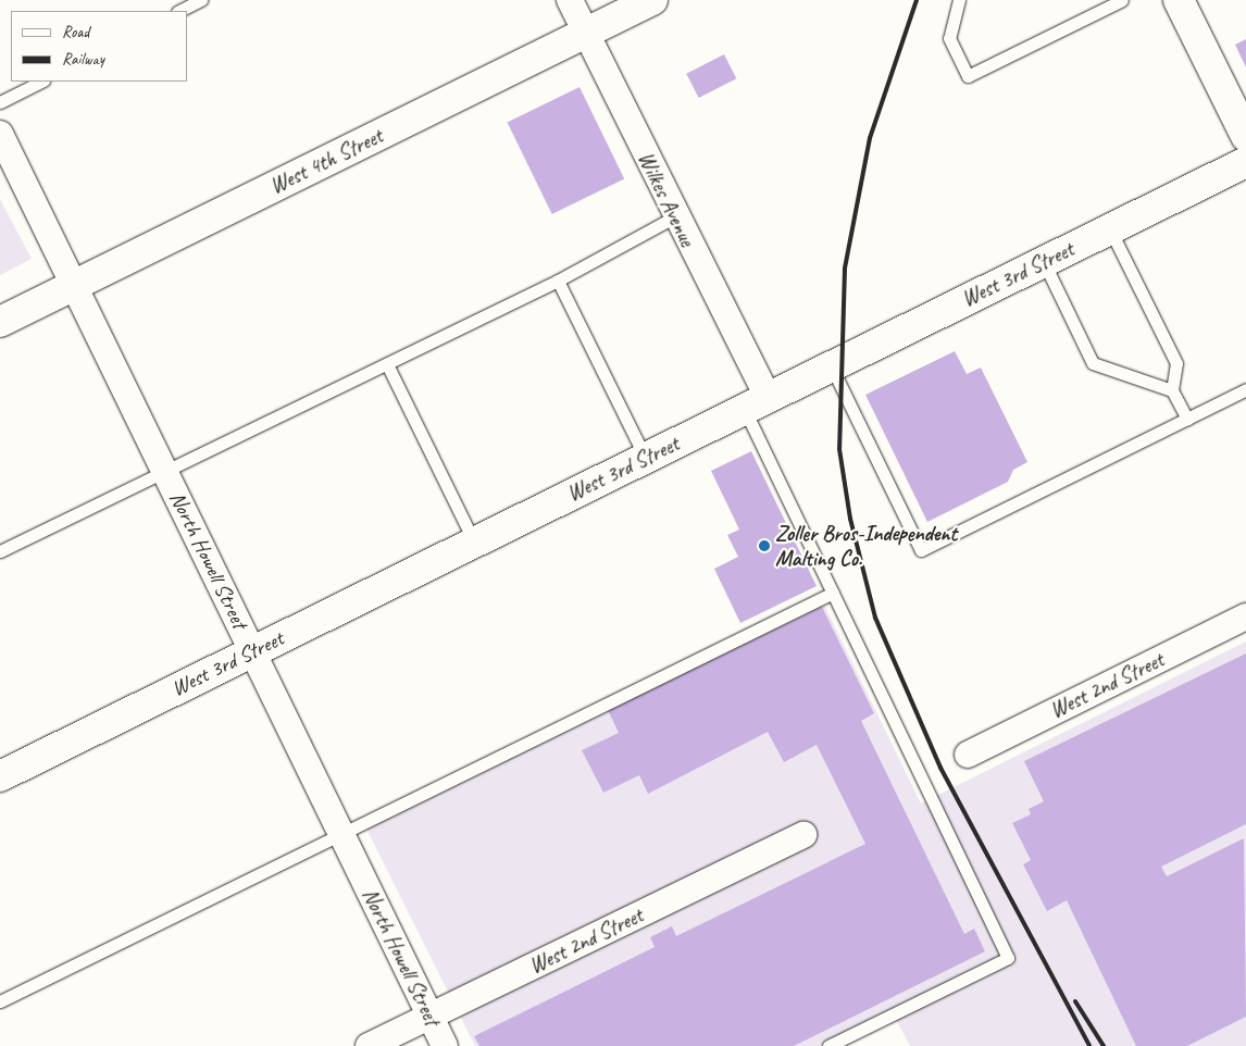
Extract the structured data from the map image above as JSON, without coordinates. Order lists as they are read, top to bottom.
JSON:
{
  "streets": {
    "main road": ["West 4th Street", "West 3rd Street"],
    "street": ["Wilkes Avenue", "North Howell Street", "West 2nd Street"]
  },
  "crossings": [
    ["West 4th Street", "Wilkes Avenue"],
    ["West 4th Street", "North Howell Street"],
    ["Wilkes Avenue", "West 3rd Street"],
    ["West 3rd Street", "North Howell Street"],
    ["North Howell Street", "West 2nd Street"]
  ],
  "places": ["Zoller Bros-Independent Malting Co."],
  "legend": ["Road", "Railway"]
}
